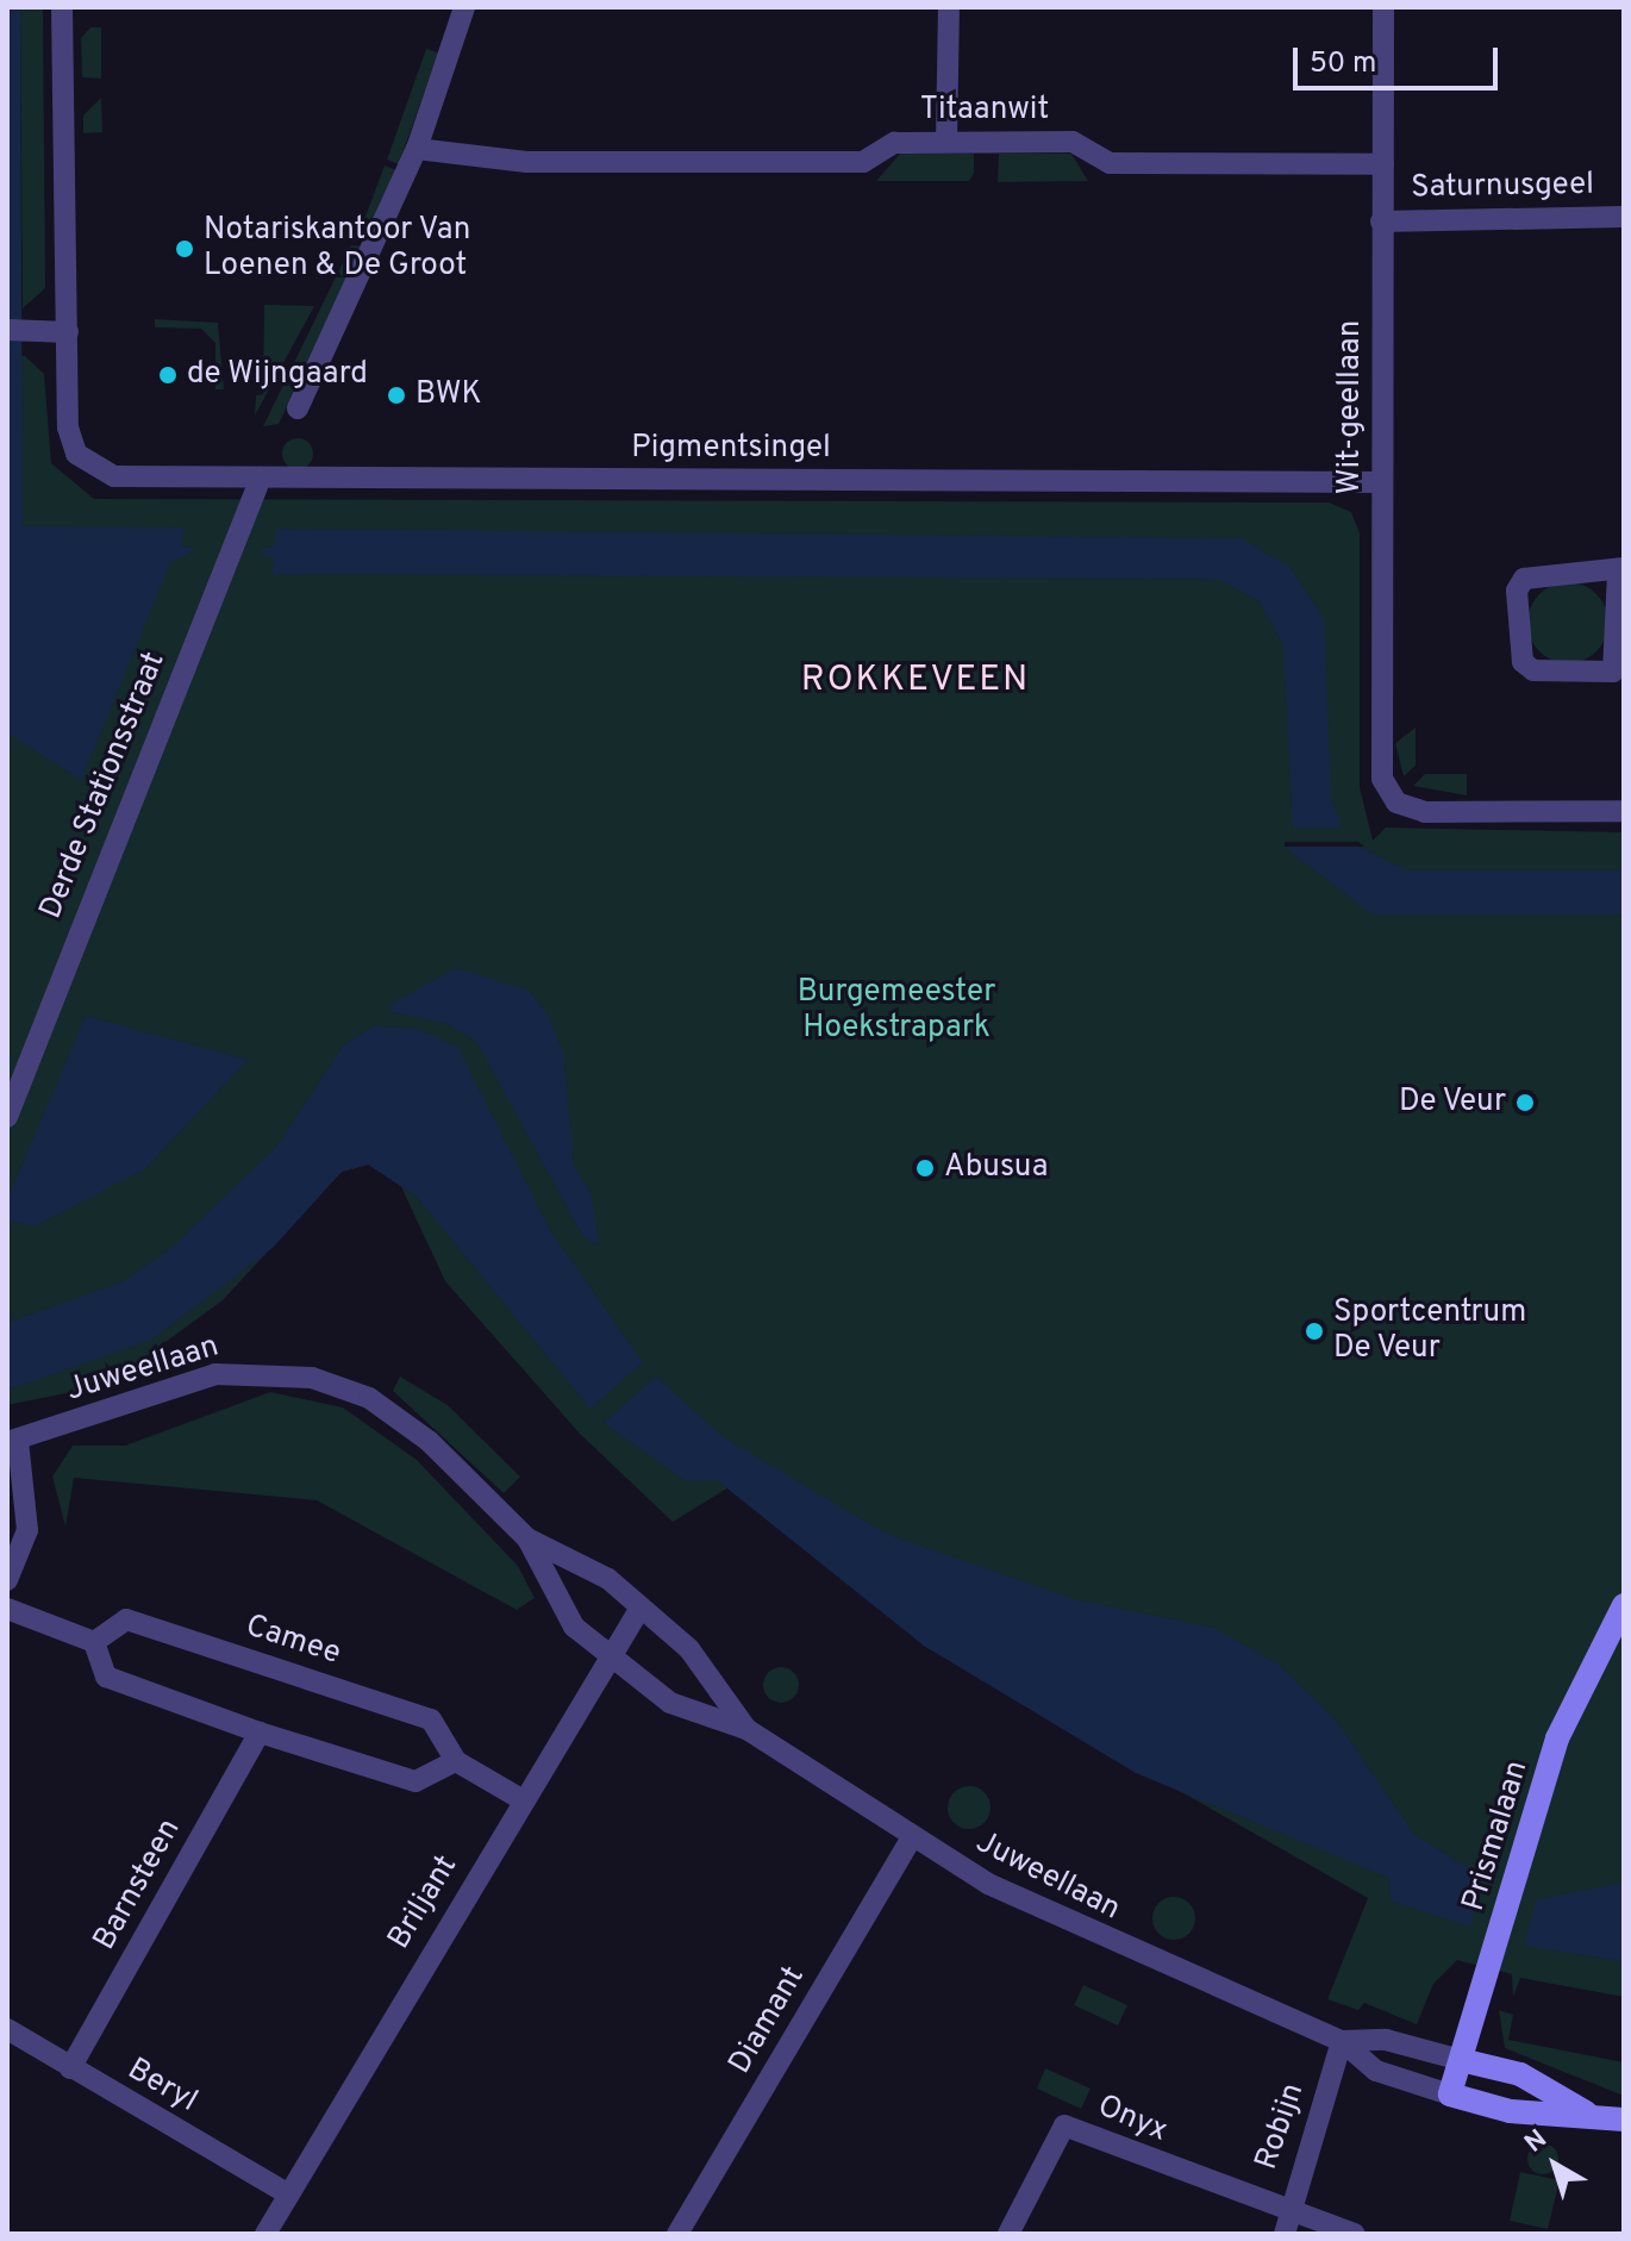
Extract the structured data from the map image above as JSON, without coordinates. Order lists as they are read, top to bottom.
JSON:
{
  "streets": {
    "street": [
      "Titaanwit",
      "Saturnusgeel",
      "Wit-geellaan",
      "Pigmentsingel",
      "Derde Stationsstraat",
      "Juweellaan",
      "Camee",
      "Prismalaan",
      "Barnsteen",
      "Briljant",
      "Diamant",
      "Beryl",
      "Onyx",
      "Robijn"
    ]
  },
  "crossings": [
    ["Titaanwit", "Wit-geellaan"],
    ["Saturnusgeel", "Wit-geellaan"],
    ["Wit-geellaan", "Pigmentsingel"],
    ["Pigmentsingel", "Derde Stationsstraat"],
    ["Juweellaan", "Prismalaan"],
    ["Juweellaan", "Briljant"],
    ["Juweellaan", "Diamant"],
    ["Juweellaan", "Robijn"],
    ["Camee", "Briljant"],
    ["Barnsteen", "Beryl"],
    ["Briljant", "Beryl"],
    ["Onyx", "Robijn"]
  ],
  "districts": ["ROKKEVEEN"],
  "parks": ["Burgemeester Hoekstrapark"],
  "places": [
    "Notariskantoor Van Loenen & De Groot",
    "de Wijngaard",
    "BWK",
    "De Veur",
    "Abusua",
    "Sportcentrum De Veur"
  ],
  "scale_bar": "50 m",
  "north": "top left"
}
